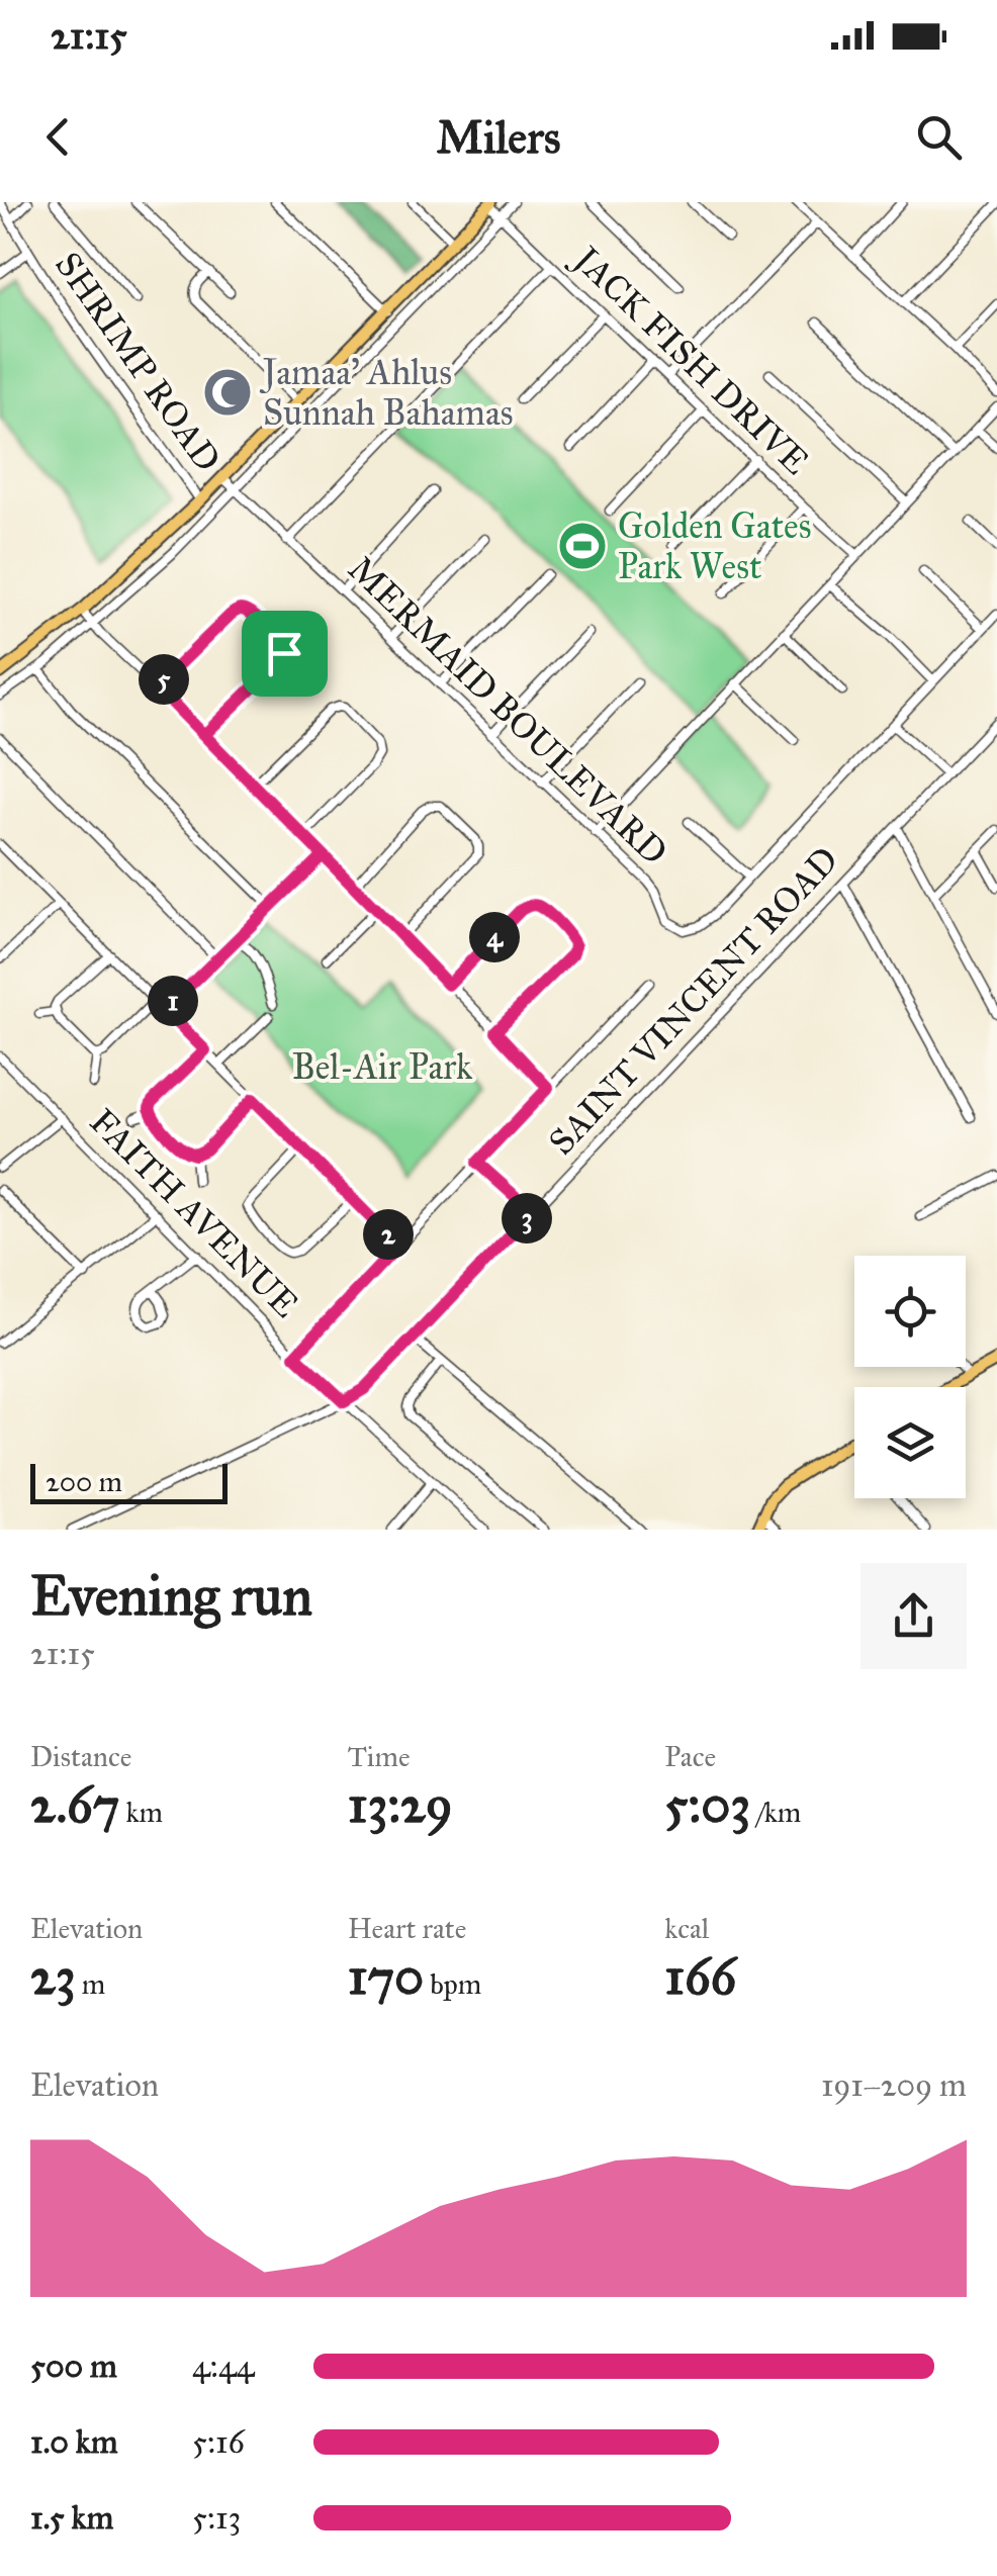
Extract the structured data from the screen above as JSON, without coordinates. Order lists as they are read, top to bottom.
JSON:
{
  "streets": {
    "street": [
      "JACK FISH DRIVE",
      "SHRIMP ROAD",
      "MERMAID BOULEVARD",
      "SAINT VINCENT ROAD",
      "FAITH AVENUE"
    ]
  },
  "crossings": [
    ["SAINT VINCENT ROAD", "FAITH AVENUE"]
  ],
  "parks": ["Bel-Air Park"],
  "places": {
    "mosque": ["Jamaa' Ahlus Sunnah Bahamas"],
    "sports": ["Golden Gates Park West"]
  },
  "scale_bar": "200 m",
  "page": {
    "status": "21:15",
    "header": "Milers",
    "pins": [
      "5",
      "4",
      "1",
      "3",
      "2"
    ],
    "scale": "200 m",
    "heading": ["Evening run", "21:15"],
    "stats": [
      ["Distance", "2.67 km"],
      ["Time", "13:29"],
      ["Pace", "5:03 /km"],
      ["Elevation", "23 m"],
      ["Heart rate", "170 bpm"],
      ["kcal", "166"]
    ],
    "chart": ["Elevation", "191–209 m"],
    "list": [
      {
        "name": "500 m",
        "note": "4:44"
      },
      {
        "name": "1.0 km",
        "note": "5:16"
      },
      {
        "name": "1.5 km",
        "note": "5:13"
      }
    ]
  }
}
